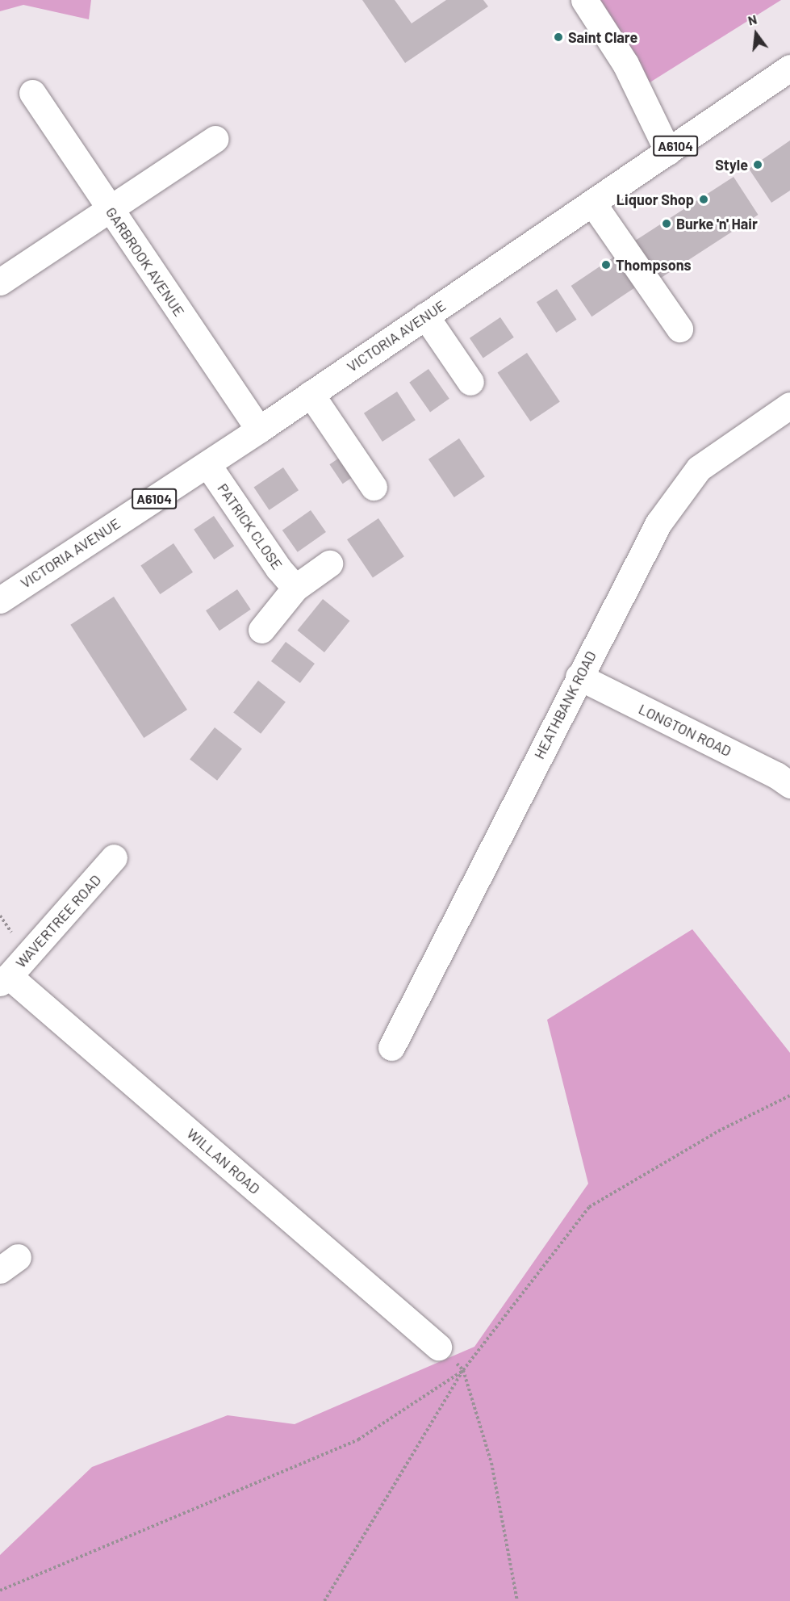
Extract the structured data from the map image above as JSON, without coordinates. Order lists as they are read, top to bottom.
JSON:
{
  "streets": {
    "street": [
      "A6104",
      "GARBROOK AVENUE",
      "VICTORIA AVENUE",
      "PATRICK CLOSE",
      "HEATHBANK ROAD",
      "LONGTON ROAD",
      "WAVERTREE ROAD",
      "WILLAN ROAD"
    ]
  },
  "crossings": [
    ["GARBROOK AVENUE", "VICTORIA AVENUE"],
    ["VICTORIA AVENUE", "PATRICK CLOSE"],
    ["HEATHBANK ROAD", "LONGTON ROAD"],
    ["WAVERTREE ROAD", "WILLAN ROAD"]
  ],
  "places": [
    "Saint Clare",
    "Style",
    "Liquor Shop",
    "Burke 'n' Hair",
    "Thompsons"
  ],
  "north": "top"
}
